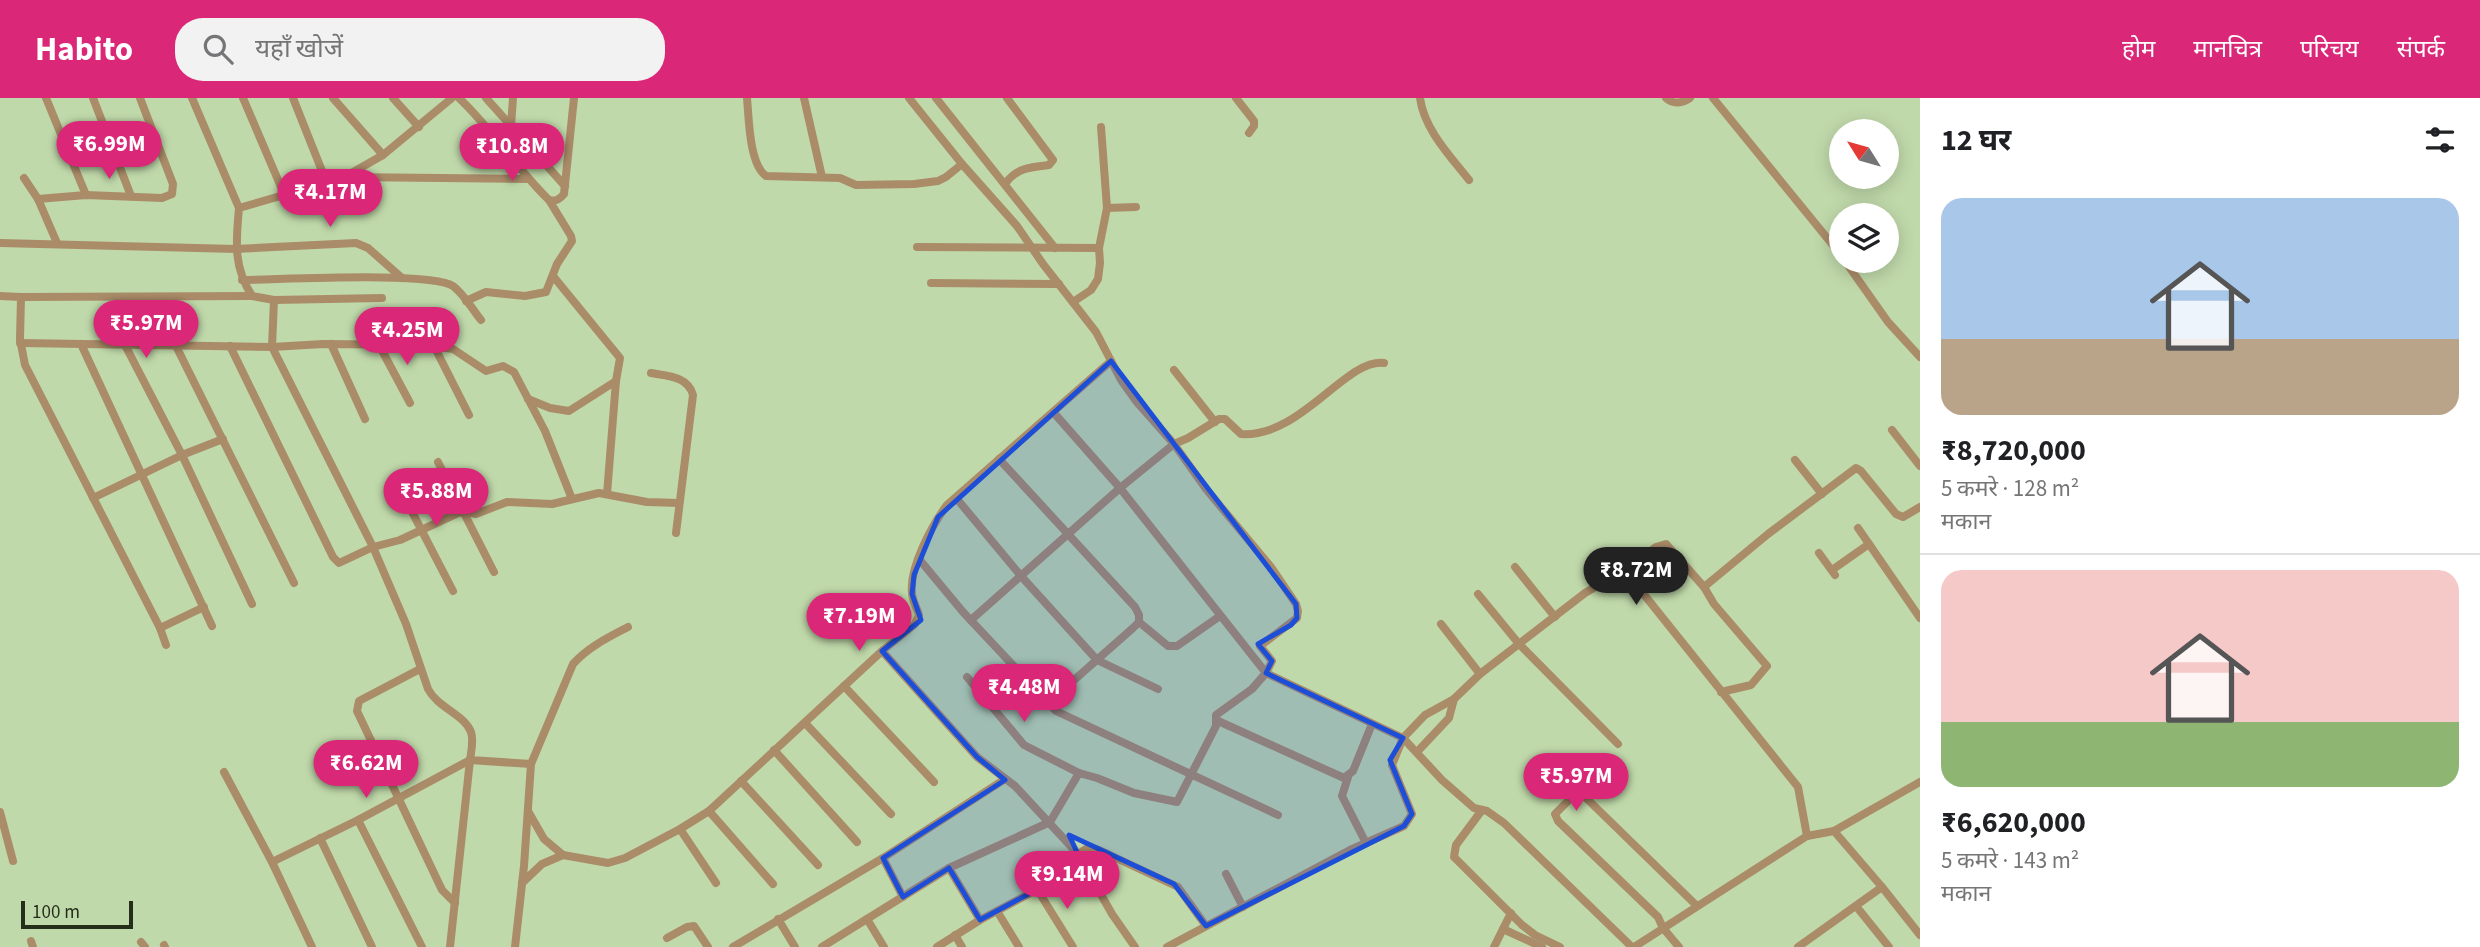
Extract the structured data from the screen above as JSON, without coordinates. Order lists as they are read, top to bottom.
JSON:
{
  "scale_bar": "100 m",
  "north": "top left",
  "page": {
    "header": "Habito",
    "search": "यहाँ खोजें",
    "nav": [
      "होम",
      "मानचित्र",
      "परिचय",
      "संपर्क"
    ],
    "heading": "12 घर",
    "price": [
      "₹6.99M",
      "₹10.8M",
      "₹4.17M",
      "₹5.97M",
      "₹4.25M",
      "₹5.88M",
      "₹8.72M",
      "₹7.19M",
      "₹4.48M",
      "₹6.62M",
      "₹5.97M",
      "₹9.14M"
    ],
    "list": [
      {
        "name": "₹8,720,000",
        "note": "5 कमरे · 128 m² · मकान"
      },
      {
        "name": "₹6,620,000",
        "note": "5 कमरे · 143 m² · मकान"
      }
    ],
    "scale": "100 m"
  }
}
